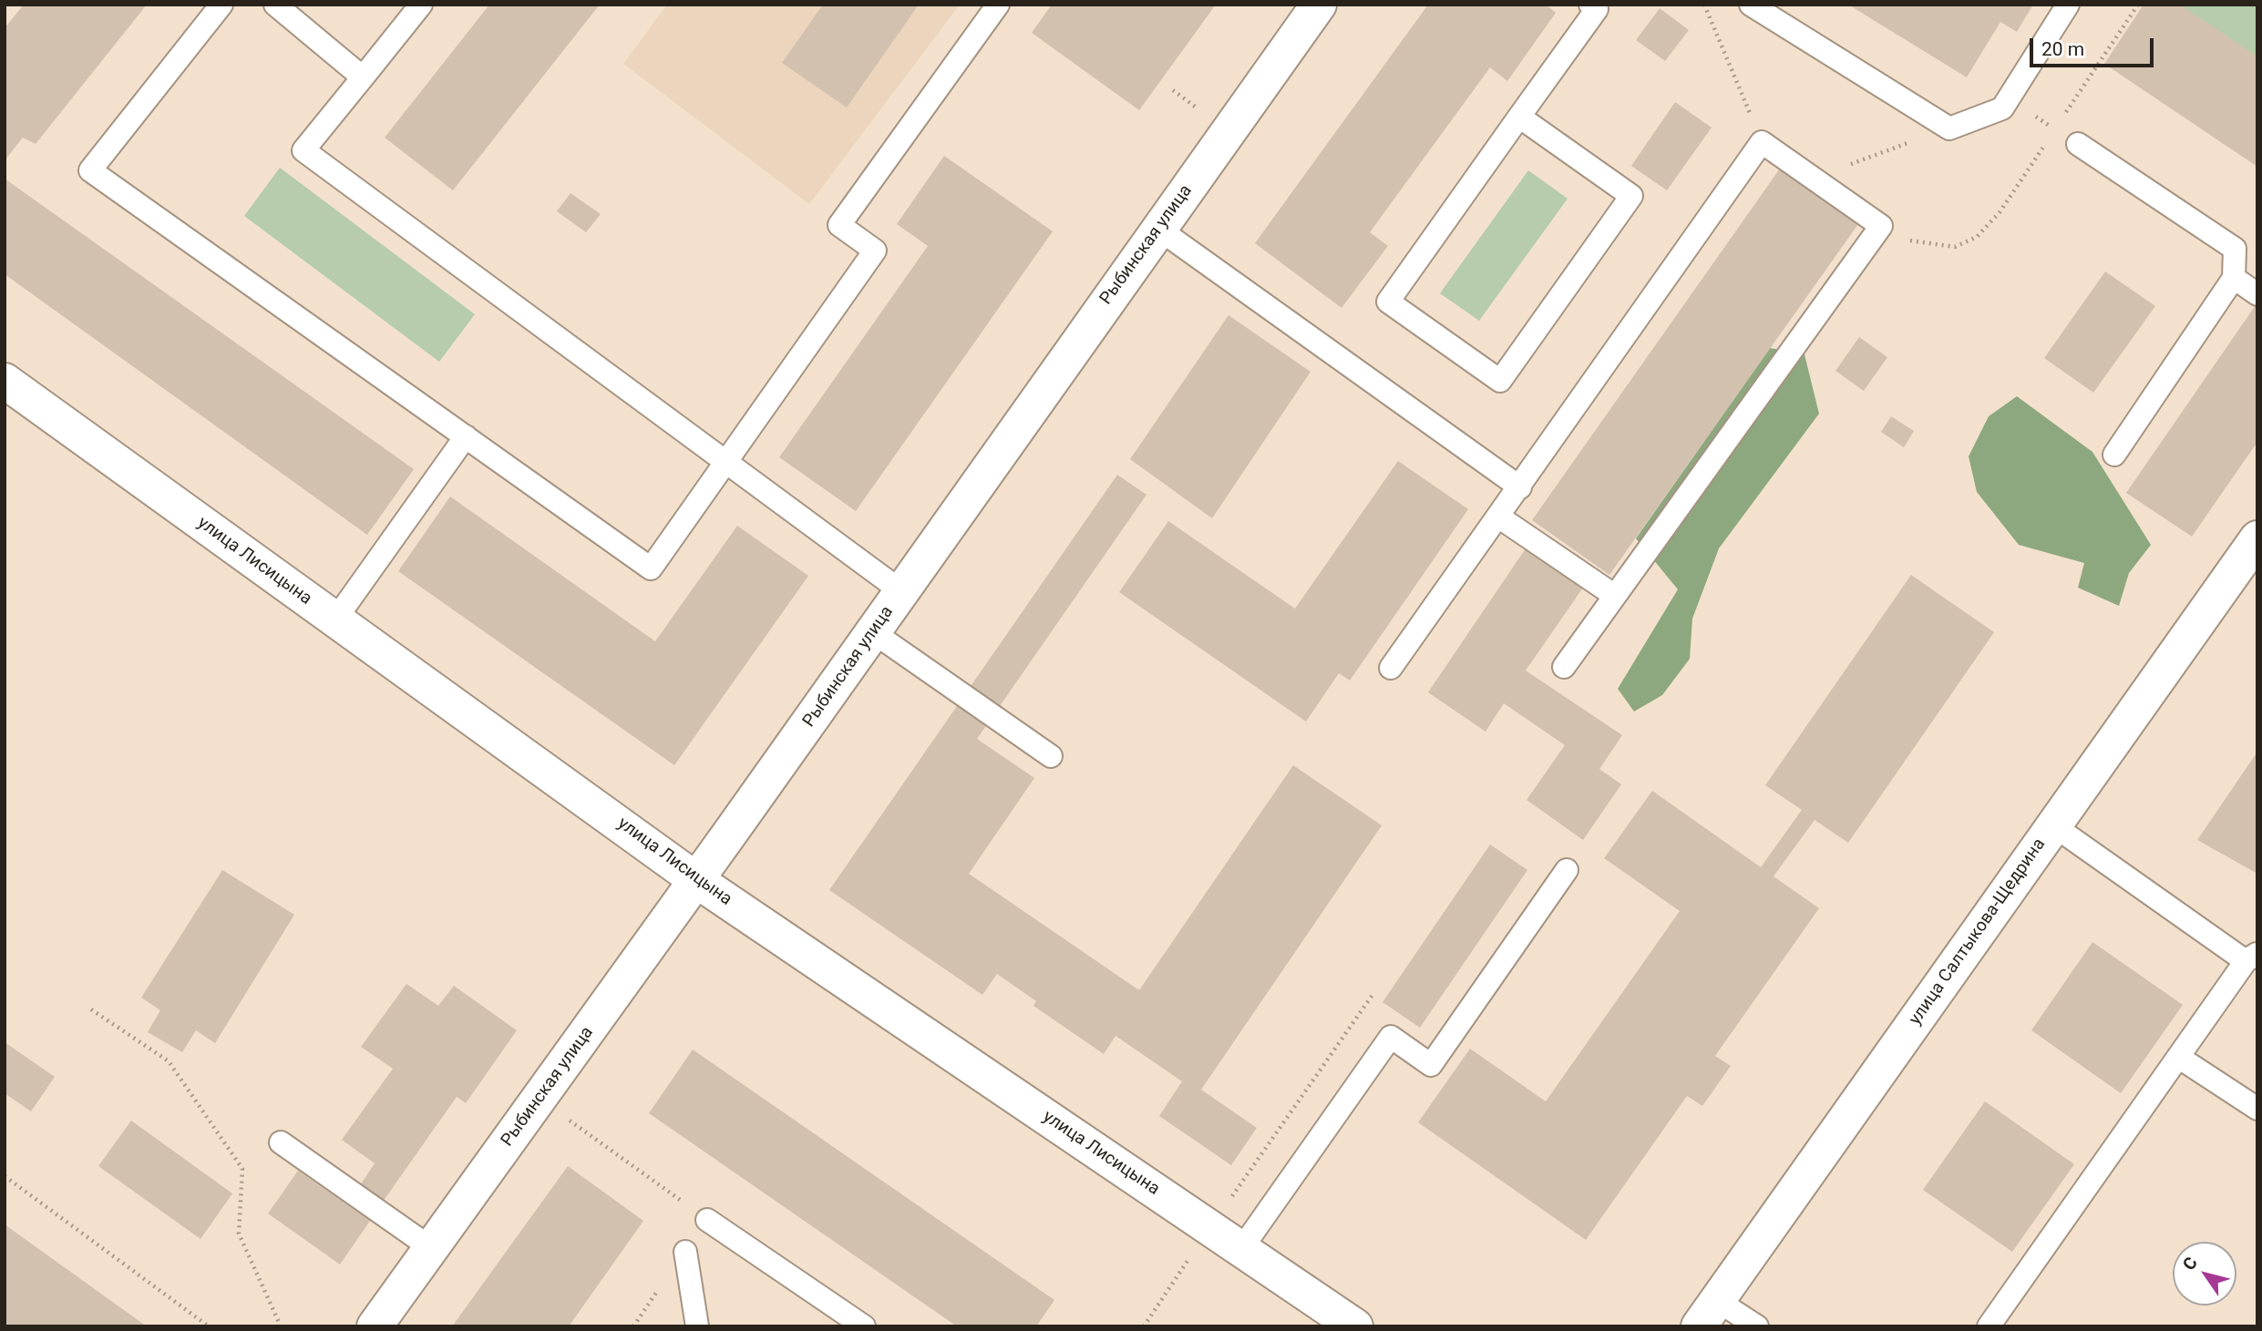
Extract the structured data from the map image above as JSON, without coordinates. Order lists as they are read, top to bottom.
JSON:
{
  "streets": {
    "street": ["Рыбинская улица", "улица Лисицына", "улица Салтыкова-Щедрина"]
  },
  "crossings": [
    ["Рыбинская улица", "улица Лисицына"]
  ],
  "scale_bar": "20 m",
  "north": "top left"
}
